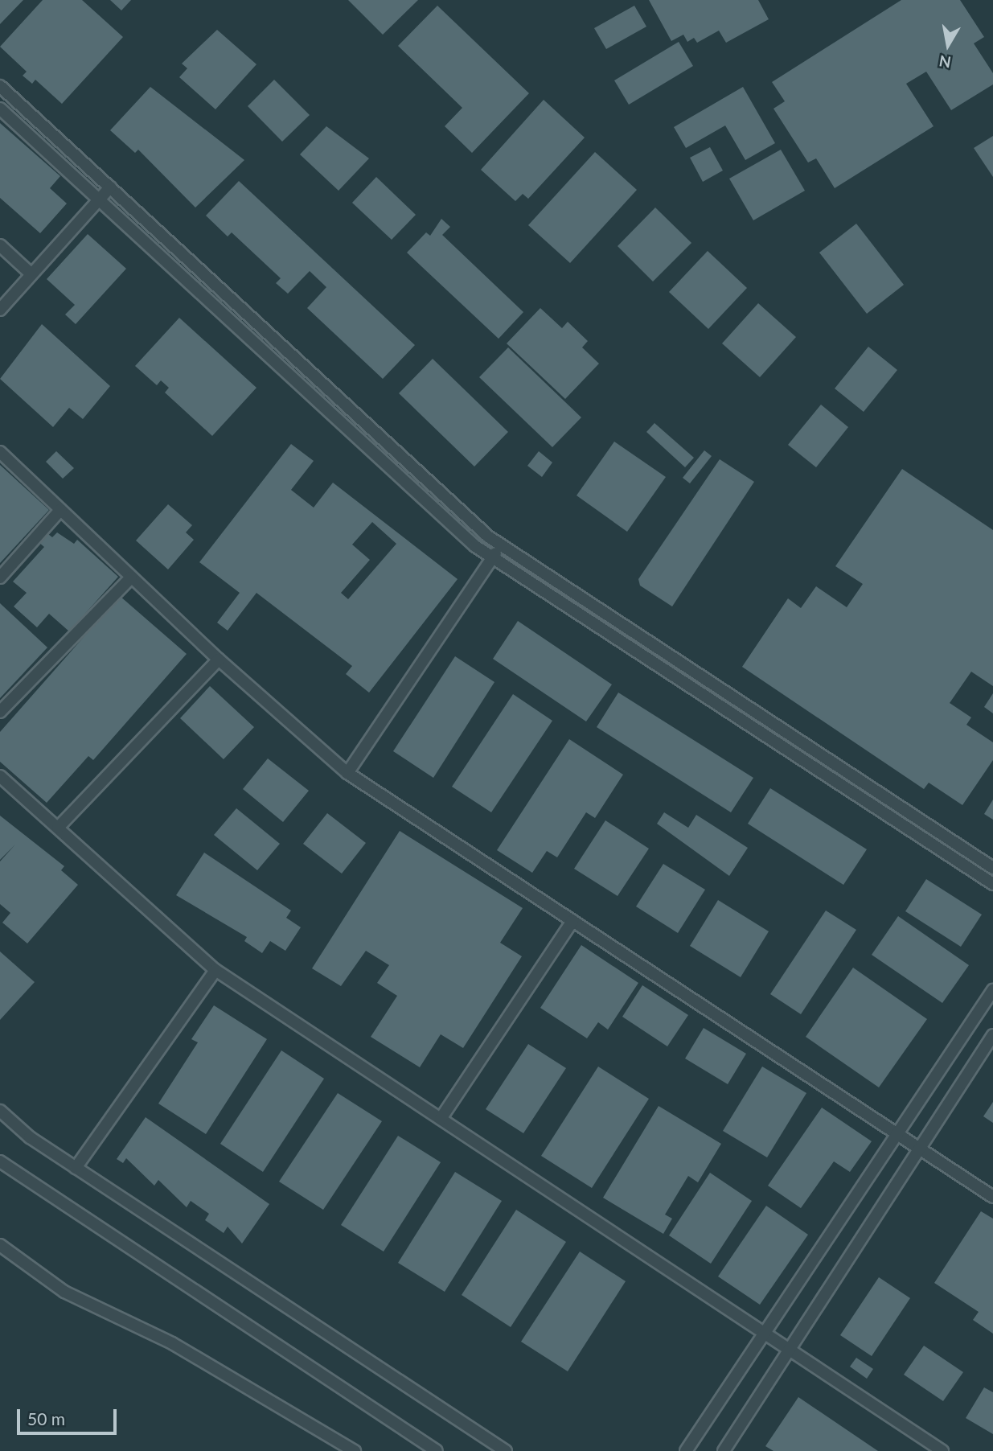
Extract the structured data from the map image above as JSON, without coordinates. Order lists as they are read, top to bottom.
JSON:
{
  "scale_bar": "50 m",
  "north": "bottom"
}
